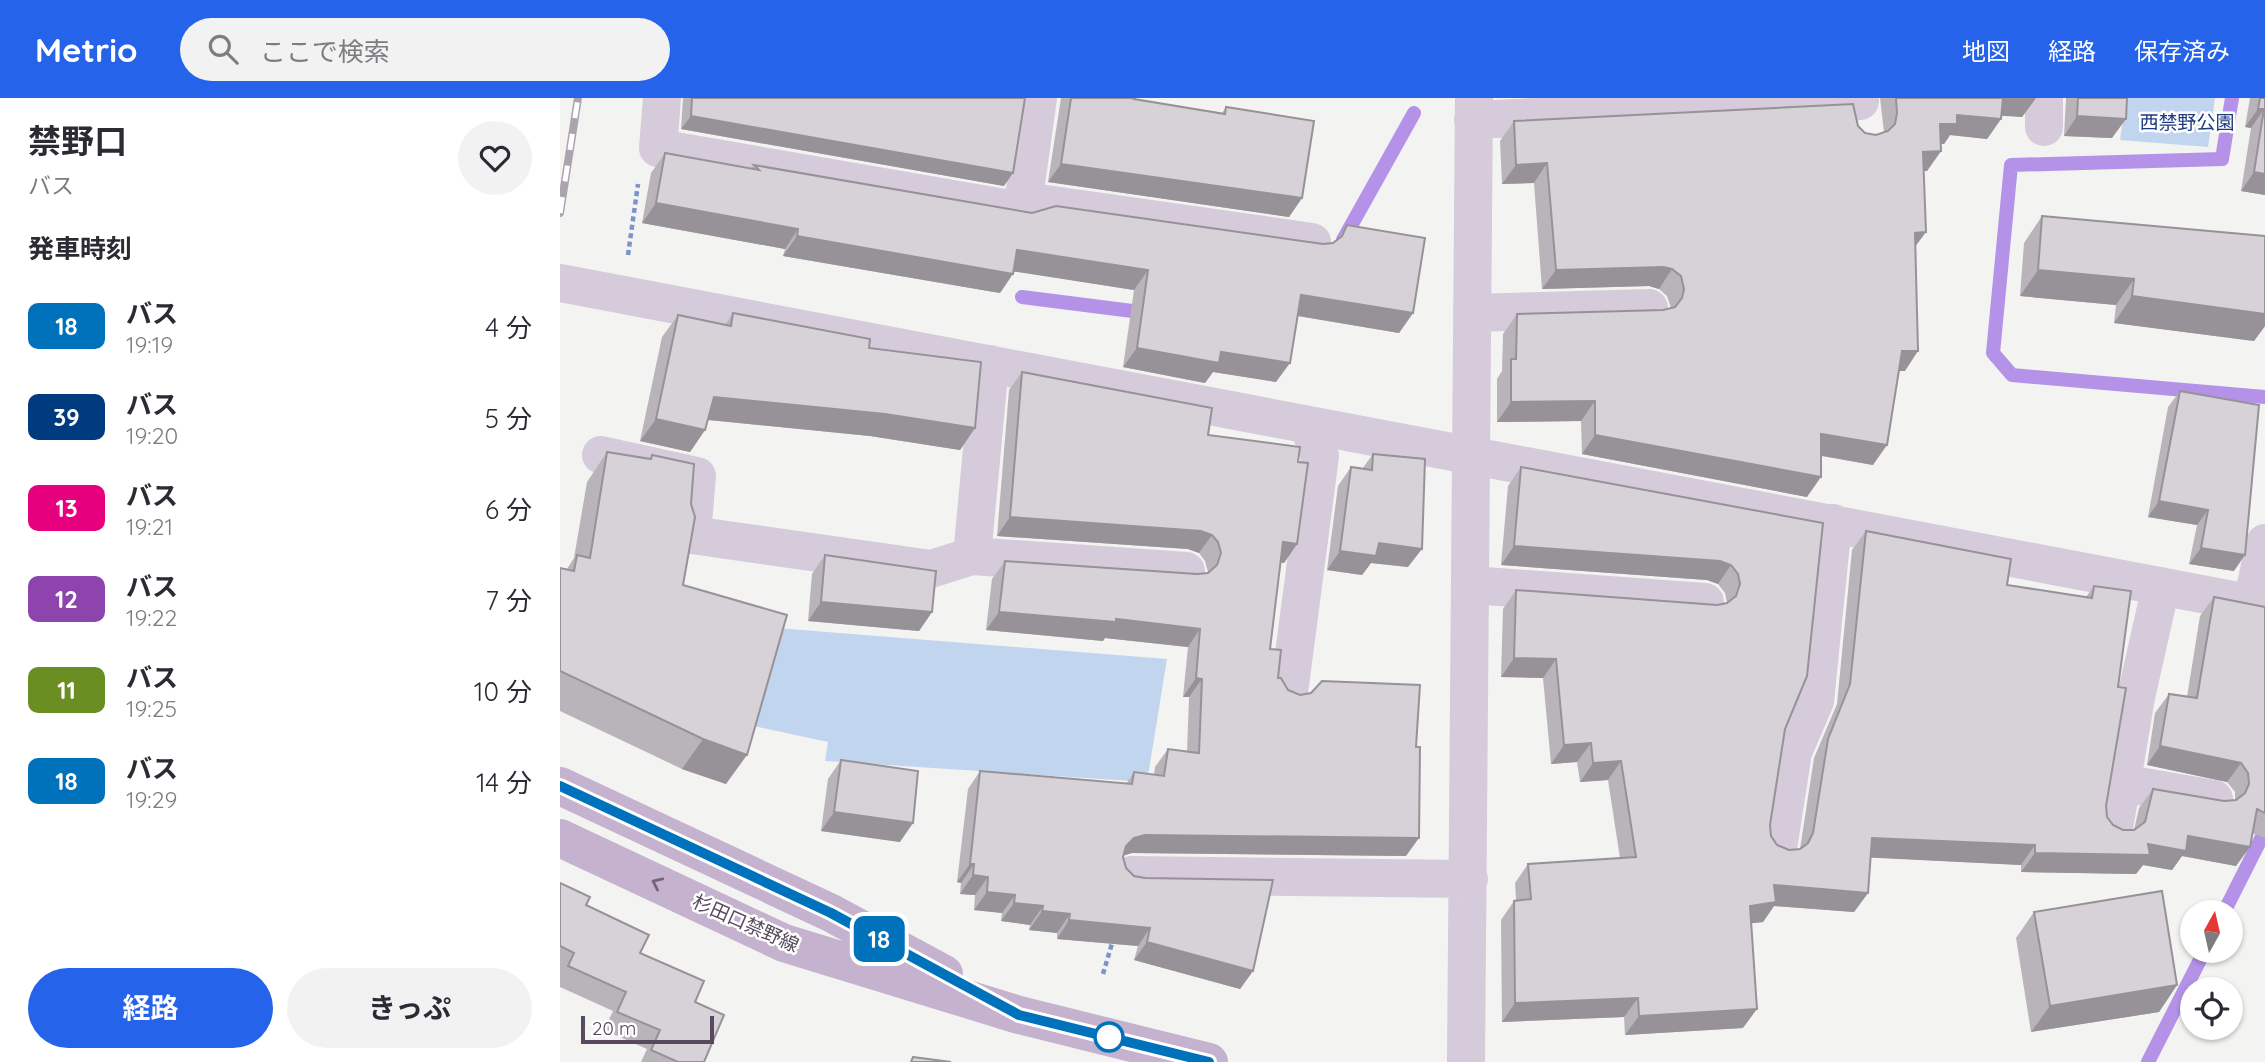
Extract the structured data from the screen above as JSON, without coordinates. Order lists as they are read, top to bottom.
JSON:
{
  "streets": {
    "main road": ["杉田口禁野線"]
  },
  "parks": ["西禁野公園"],
  "lines": ["bus line 18"],
  "scale_bar": "20 m",
  "north": "top",
  "page": {
    "header": "Metrio",
    "search": "ここで検索",
    "nav": ["地図", "経路", "保存済み"],
    "heading": [
      ["禁野口", "バス"],
      "発車時刻"
    ],
    "on_map": "18",
    "list": [
      {
        "mark": "18",
        "name": "バス",
        "note": "19:19",
        "value": "4 分"
      },
      {
        "mark": "39",
        "name": "バス",
        "note": "19:20",
        "value": "5 分"
      },
      {
        "mark": "13",
        "name": "バス",
        "note": "19:21",
        "value": "6 分"
      },
      {
        "mark": "12",
        "name": "バス",
        "note": "19:22",
        "value": "7 分"
      },
      {
        "mark": "11",
        "name": "バス",
        "note": "19:25",
        "value": "10 分"
      },
      {
        "mark": "18",
        "name": "バス",
        "note": "19:29",
        "value": "14 分"
      }
    ],
    "buttons": ["経路", "きっぷ"],
    "scale": "20 m"
  }
}
